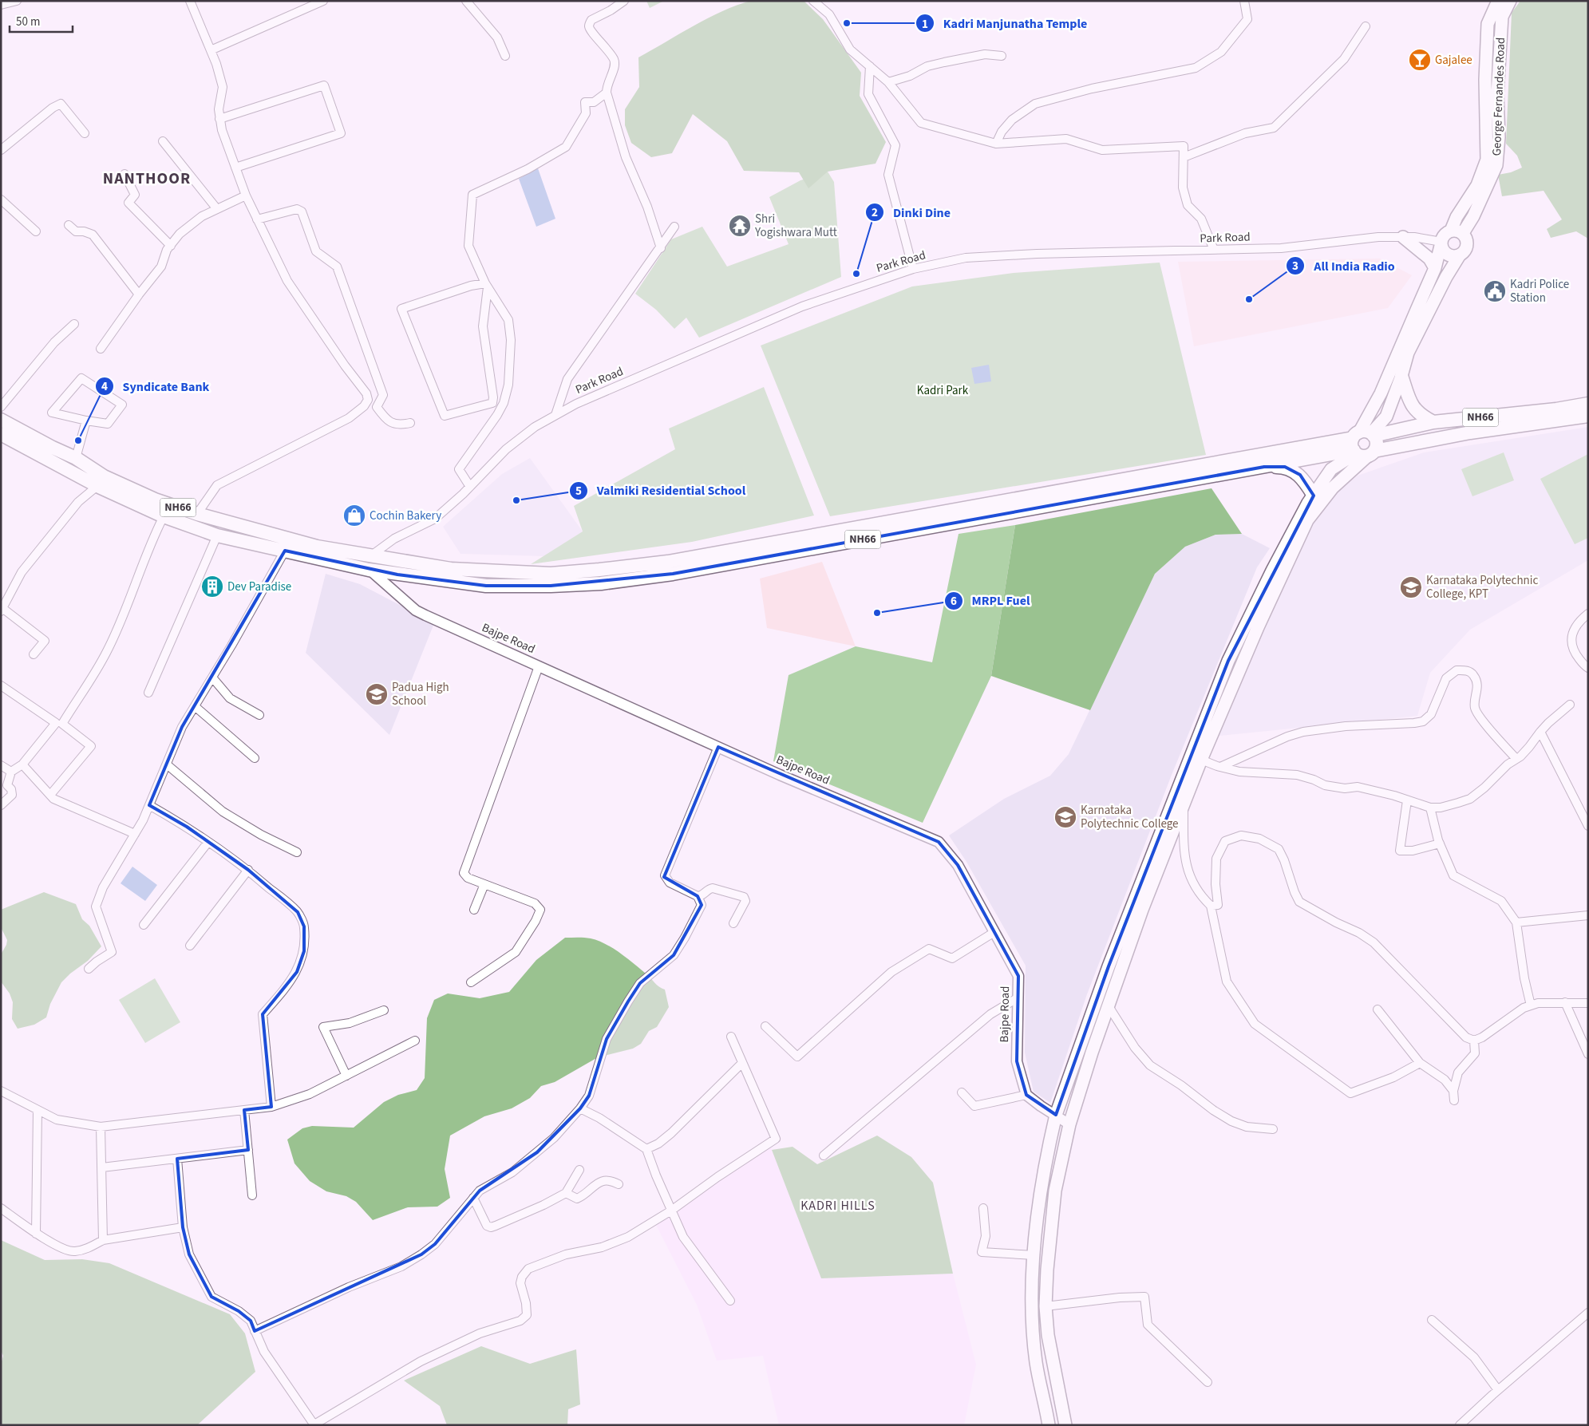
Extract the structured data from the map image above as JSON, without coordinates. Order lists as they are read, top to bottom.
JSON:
{
  "streets": {
    "highway": ["NH66"],
    "main road": ["George Fernandes Road"],
    "street": ["Park Road", "Bajpe Road"]
  },
  "crossings": [
    ["George Fernandes Road", "Park Road"],
    ["George Fernandes Road", "NH66"],
    ["Park Road", "NH66"],
    ["NH66", "Bajpe Road"]
  ],
  "districts": ["NANTHOOR", "KADRI HILLS"],
  "parks": ["Kadri Park"],
  "places": {
    "other": [
      "Kadri Manjunatha Temple",
      "Dinki Dine",
      "All India Radio",
      "Syndicate Bank",
      "Valmiki Residential School",
      "MRPL Fuel"
    ],
    "bar": ["Gajalee"],
    "temple": ["Shri Yogishwara Mutt"],
    "public building": ["Kadri Police Station"],
    "shop": ["Cochin Bakery"],
    "building": ["Dev Paradise"],
    "school or university": ["Karnataka Polytechnic College, KPT", "Padua High School", "Karnataka Polytechnic College"]
  },
  "scale_bar": "50 m"
}
